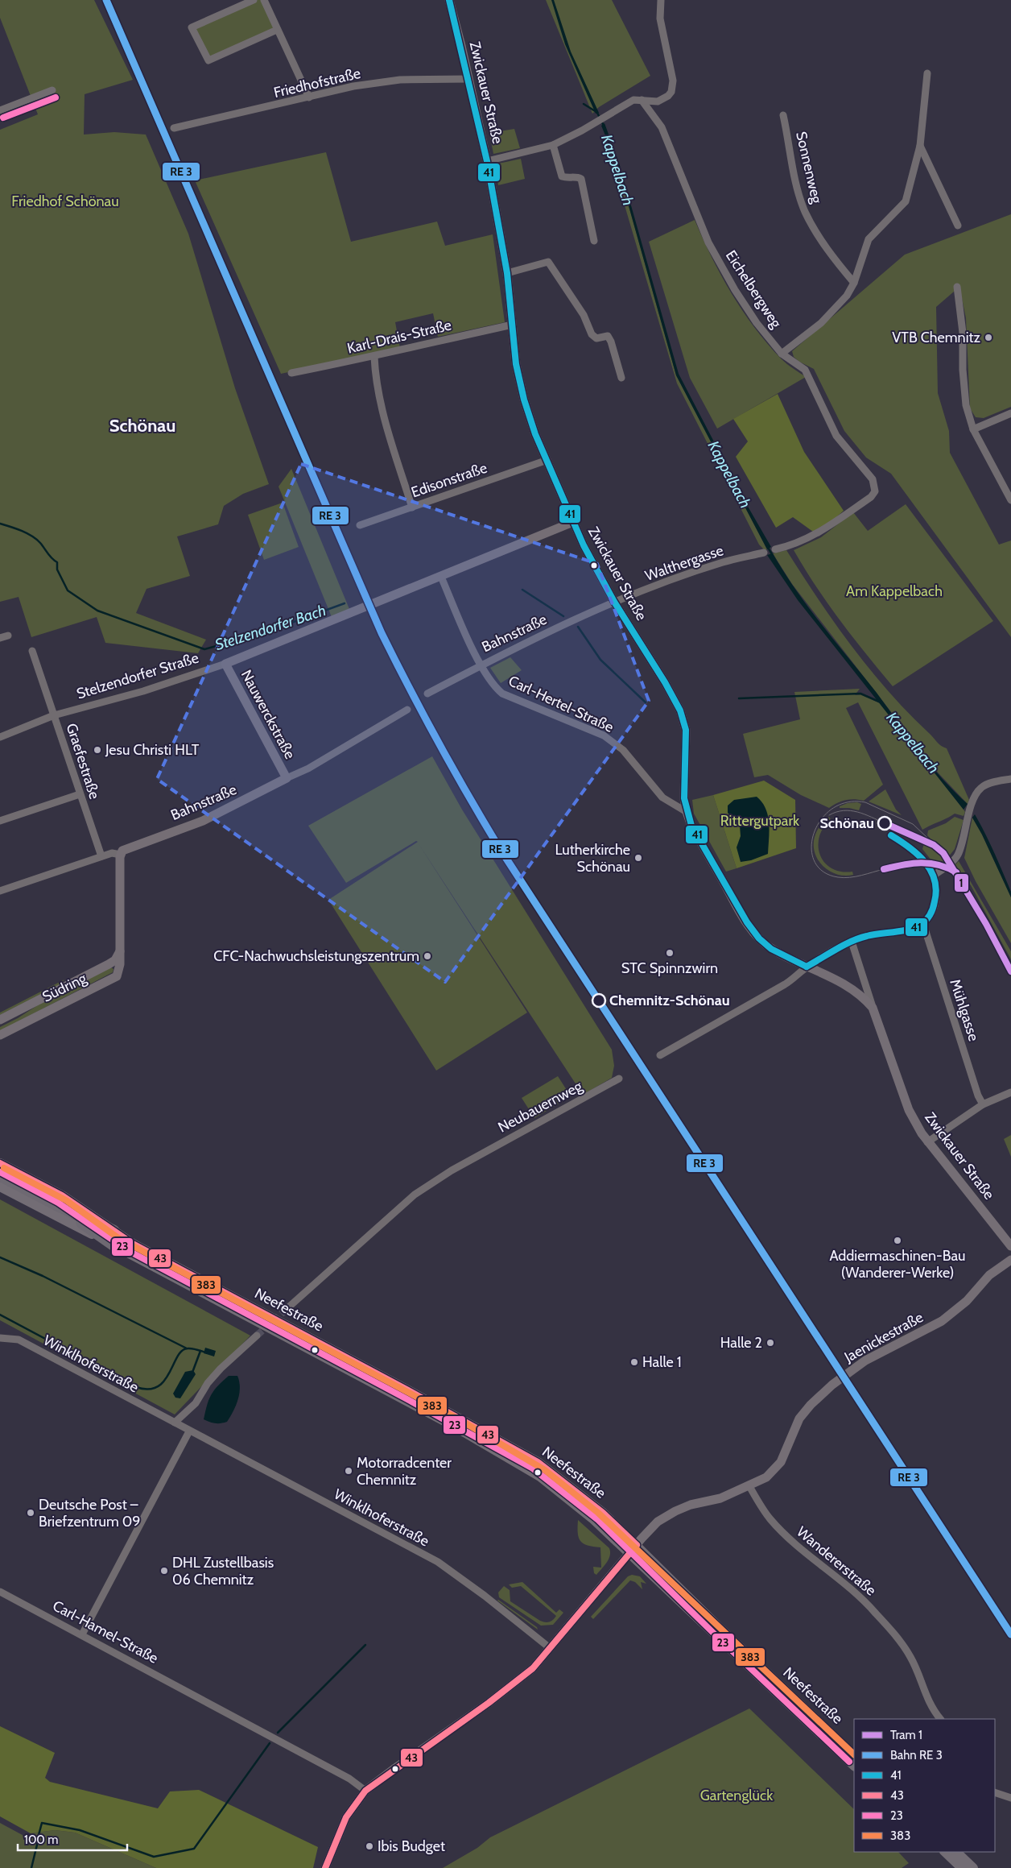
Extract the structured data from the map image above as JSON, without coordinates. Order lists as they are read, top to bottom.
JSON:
{
  "streets": {
    "highway": ["Neefestraße"],
    "main road": [
      "Zwickauer Straße",
      "Bahnstraße",
      "Stelzendorfer Straße",
      "Nauwerckstraße",
      "Südring",
      "Jaenickestraße"
    ],
    "street": [
      "Friedhofstraße",
      "Sonnenweg",
      "Eichelbergweg",
      "Karl-Drais-Straße",
      "Edisonstraße",
      "Walthergasse",
      "Carl-Hertel-Straße",
      "Graefestraße",
      "Mühlgasse",
      "Neubauernweg",
      "Winklhoferstraße",
      "Wandererstraße",
      "Carl-Hamel-Straße"
    ]
  },
  "crossings": [
    ["Friedhofstraße", "Zwickauer Straße"],
    ["Zwickauer Straße", "Karl-Drais-Straße"],
    ["Zwickauer Straße", "Edisonstraße"],
    ["Zwickauer Straße", "Walthergasse"],
    ["Zwickauer Straße", "Bahnstraße"],
    ["Zwickauer Straße", "Stelzendorfer Straße"],
    ["Zwickauer Straße", "Carl-Hertel-Straße"],
    ["Walthergasse", "Bahnstraße"],
    ["Bahnstraße", "Carl-Hertel-Straße"],
    ["Bahnstraße", "Nauwerckstraße"],
    ["Bahnstraße", "Graefestraße"],
    ["Bahnstraße", "Südring"],
    ["Stelzendorfer Straße", "Carl-Hertel-Straße"],
    ["Stelzendorfer Straße", "Nauwerckstraße"],
    ["Stelzendorfer Straße", "Graefestraße"],
    ["Neefestraße", "Jaenickestraße"],
    ["Jaenickestraße", "Wandererstraße"]
  ],
  "districts": ["Schönau"],
  "water": ["Kappelbach", "Stelzendorfer Bach"],
  "parks": [
    "Friedhof Schönau",
    "Am Kappelbach",
    "Rittergutpark",
    "Gartenglück"
  ],
  "places": [
    "VTB Chemnitz",
    "Jesu Christi HLT",
    "Schönau",
    "Lutherkirche Schönau",
    "STC Spinnzwirn",
    "CFC-Nachwuchsleistungszentrum",
    "Chemnitz-Schönau",
    "Addiermaschinen-Bau (Wanderer-Werke)",
    "Halle 2",
    "Halle 1",
    "Motorradcenter Chemnitz",
    "Deutsche Post – Briefzentrum 09",
    "DHL Zustellbasis 06 Chemnitz",
    "Ibis Budget"
  ],
  "lines": [
    "transit line 41",
    "transit line 23",
    "tram line 1",
    "transit line 43",
    "transit line 383"
  ],
  "legend": [
    "Tram 1",
    "Bahn RE 3",
    "41",
    "43",
    "23",
    "383"
  ],
  "scale_bar": "100 m"
}
